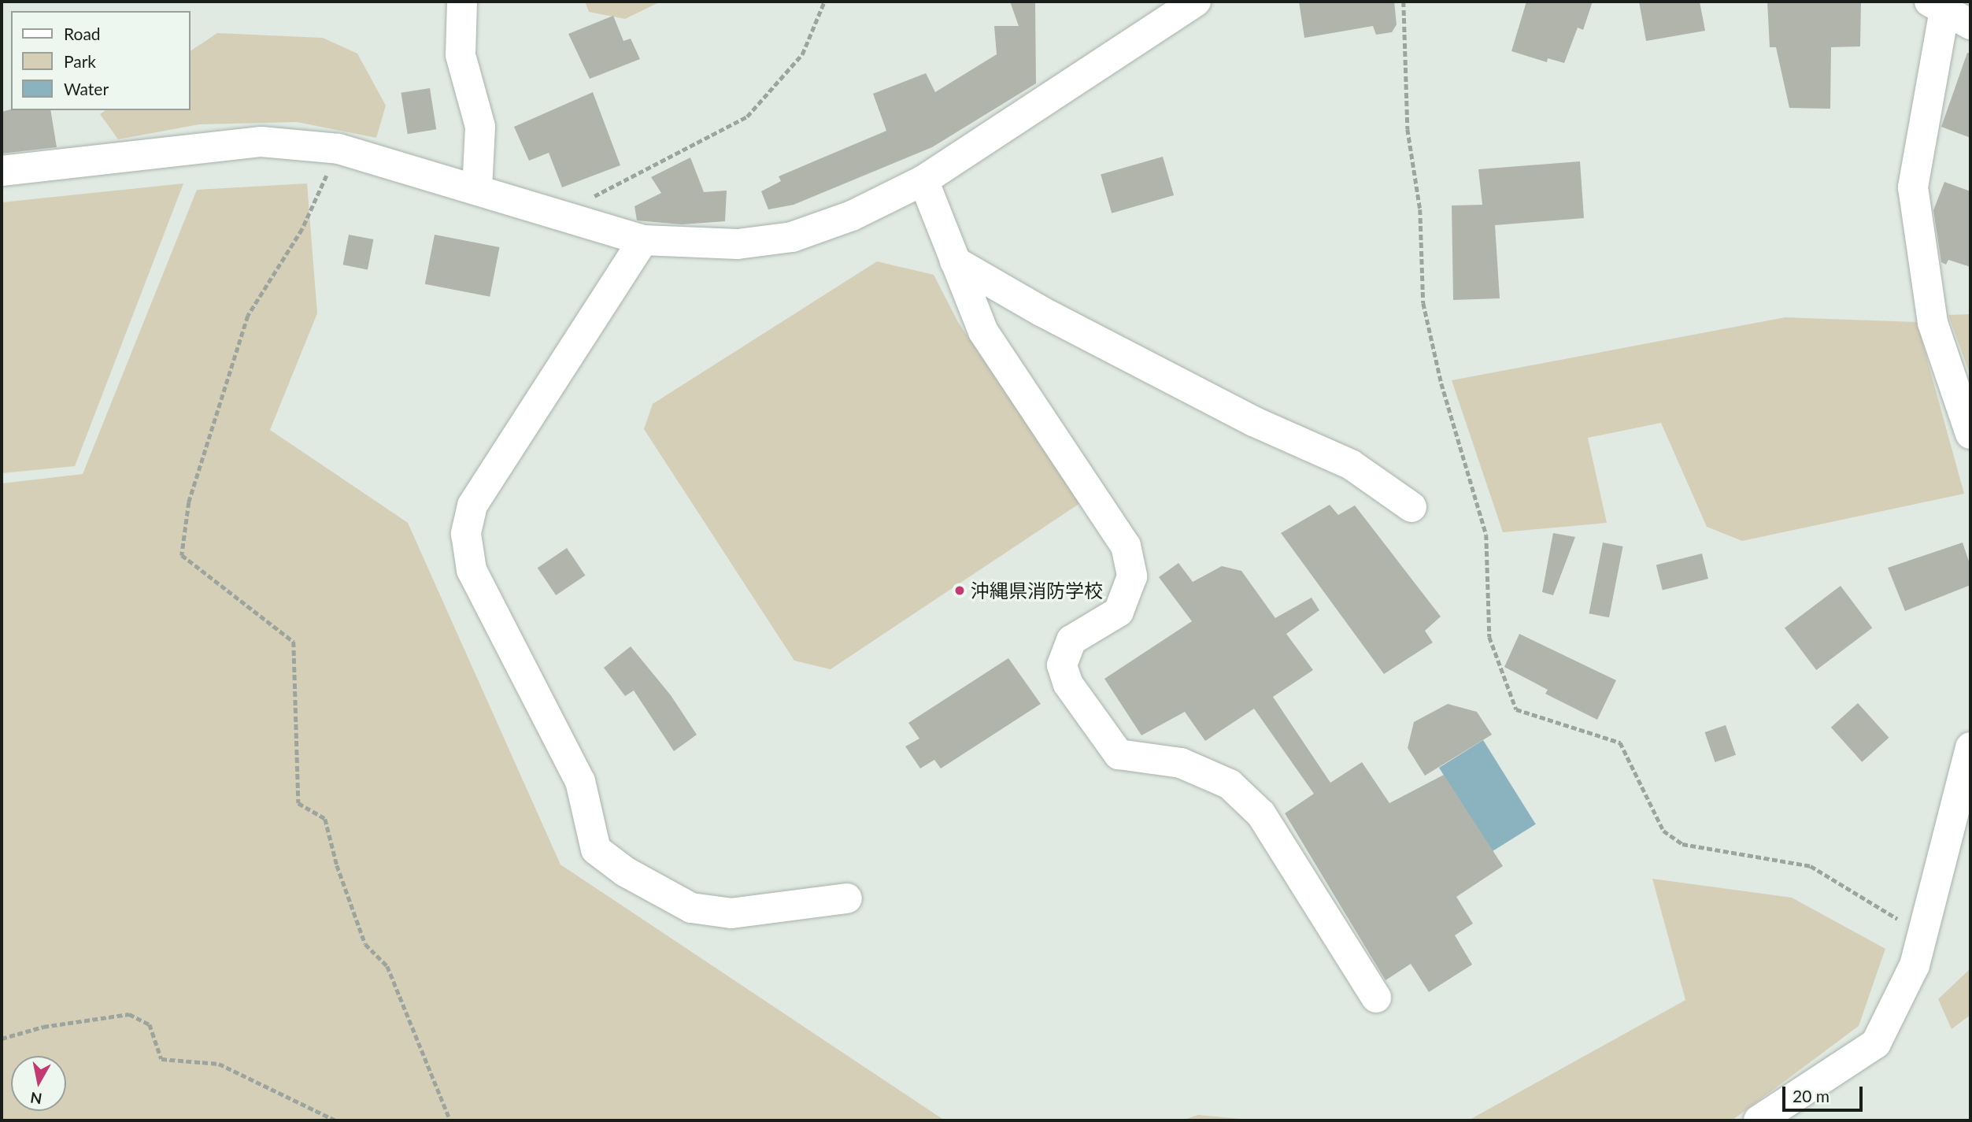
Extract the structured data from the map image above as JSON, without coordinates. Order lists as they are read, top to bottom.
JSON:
{
  "places": ["沖縄県消防学校"],
  "legend": ["Road", "Park", "Water"],
  "scale_bar": "20 m",
  "north": "bottom"
}
